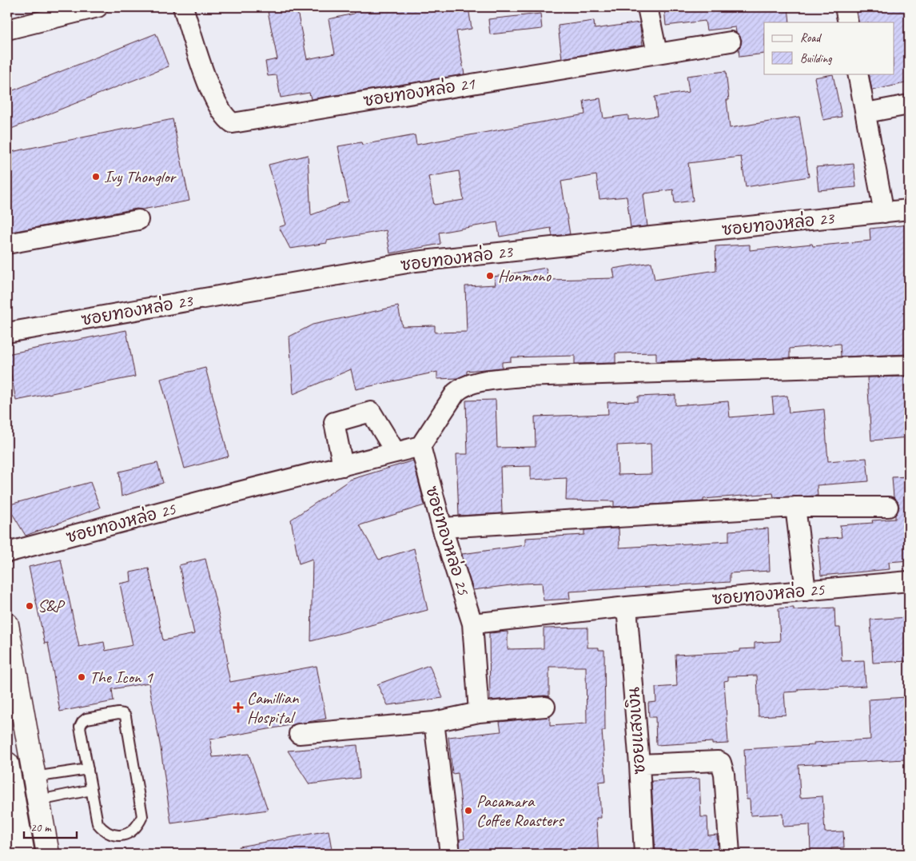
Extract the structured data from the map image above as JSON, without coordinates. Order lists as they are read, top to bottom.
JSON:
{
  "streets": {
    "street": [
      "ซอยทองหล่อ 21",
      "ซอยทองหล่อ 23",
      "ซอยทองหล่อ 25",
      "ซอยแสงเงิน"
    ]
  },
  "crossings": [
    ["ซอยทองหล่อ 25", "ซอยแสงเงิน"]
  ],
  "places": {
    "other": [
      "Ivy Thonglor",
      "Honmono",
      "S&P",
      "The Icon 1",
      "Pacamara Coffee Roasters"
    ],
    "health": ["Camillian Hospital"]
  },
  "legend": ["Road", "Building"],
  "scale_bar": "20 m"
}
